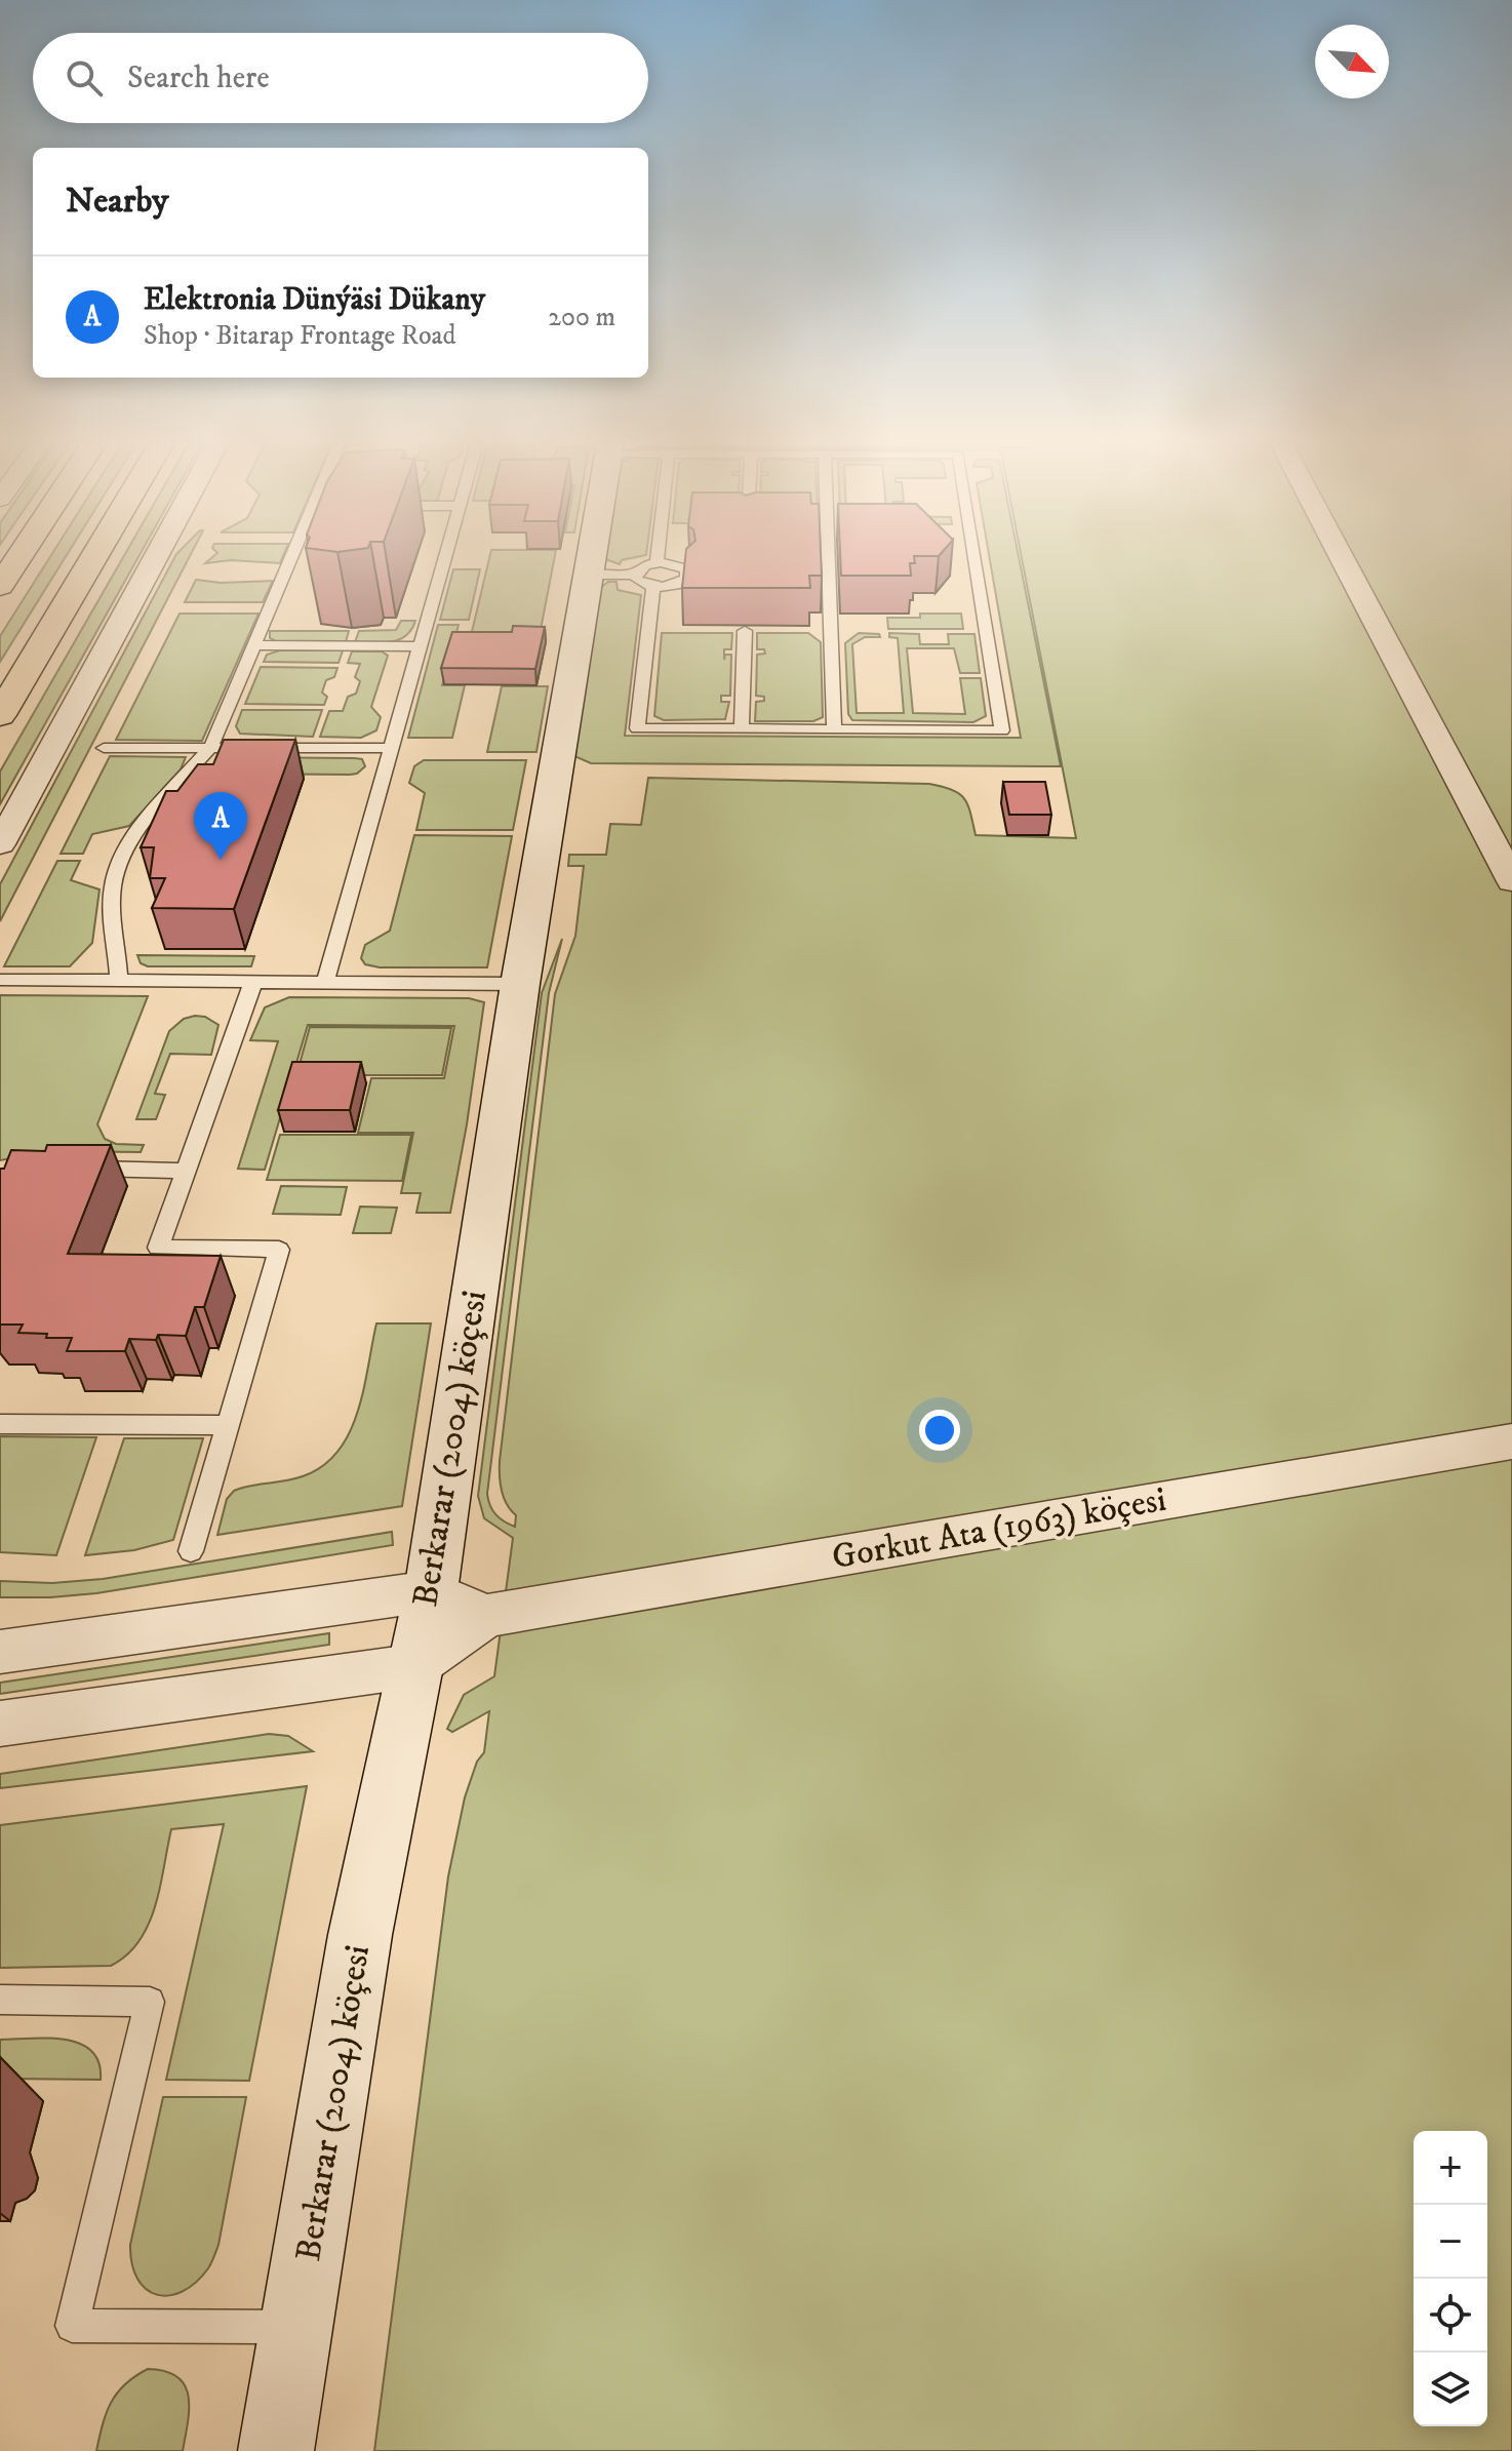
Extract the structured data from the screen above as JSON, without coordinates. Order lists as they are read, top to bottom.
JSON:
{
  "streets": {
    "street": ["Berkarar (2004) köçesi", "Gorkut Ata (1963) köçesi"]
  },
  "crossings": [
    ["Berkarar (2004) köçesi", "Gorkut Ata (1963) köçesi"]
  ],
  "north": "bottom right",
  "page": {
    "search": "Search here",
    "heading": "Nearby",
    "list": [
      {
        "mark": "A",
        "name": "Elektronia Dünýäsi Dükany",
        "note": "Shop · Bitarap Frontage Road",
        "value": "200 m"
      }
    ],
    "pins": "A",
    "map_buttons": ["+", "−"]
  }
}
